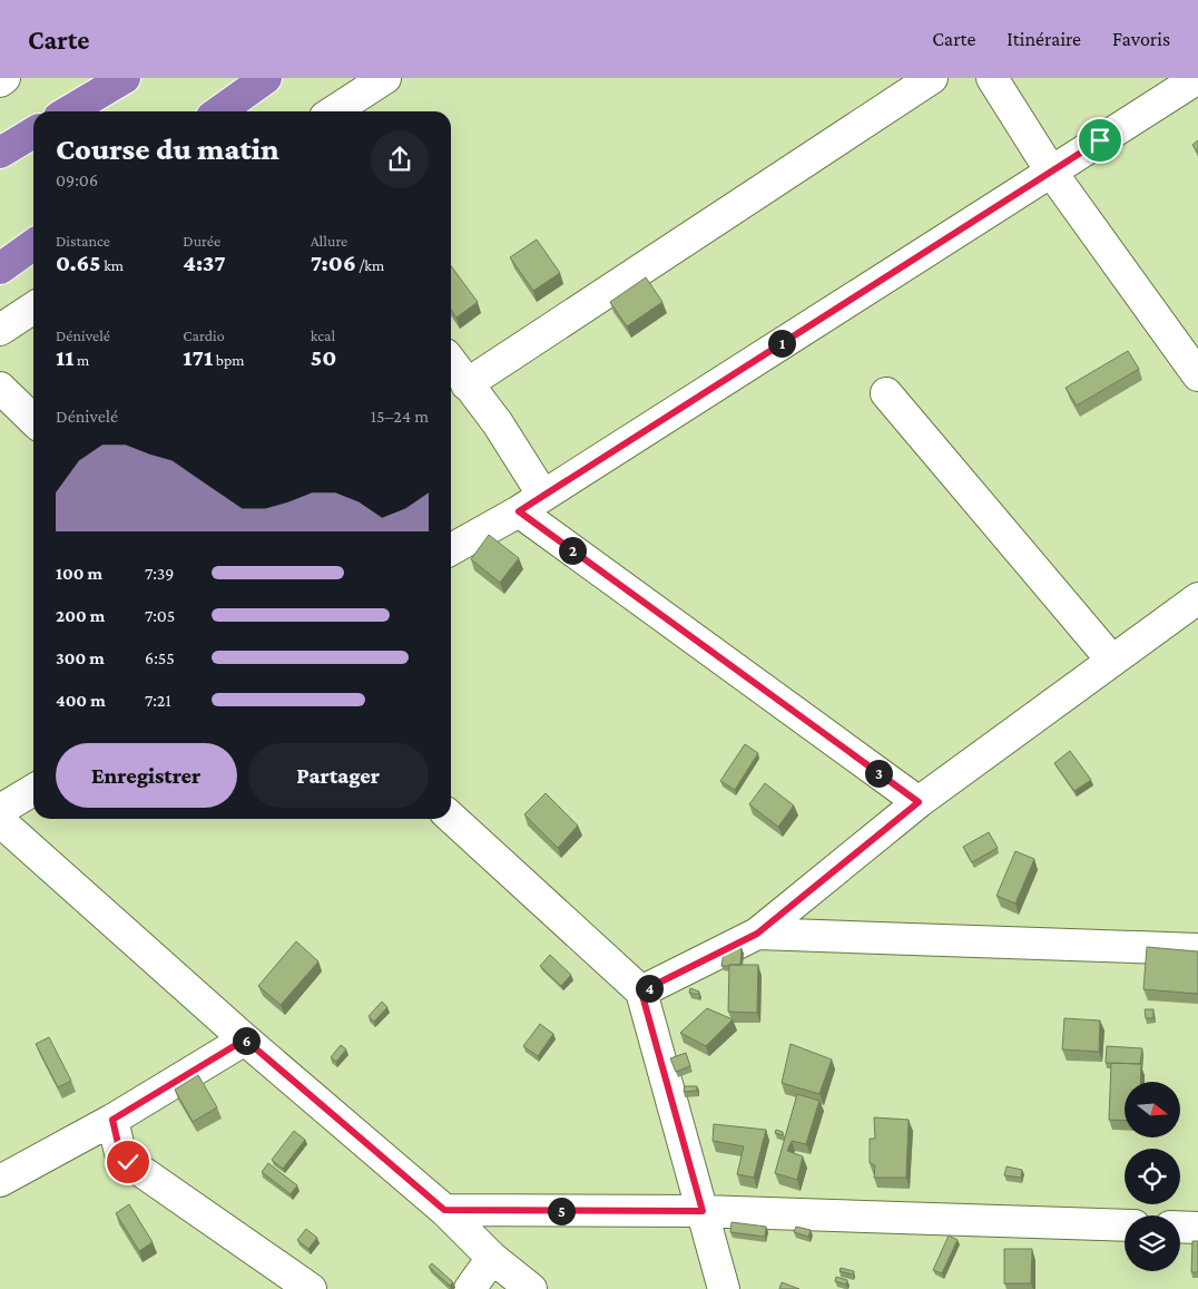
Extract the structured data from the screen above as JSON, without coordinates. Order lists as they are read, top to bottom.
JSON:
{
  "north": "right",
  "page": {
    "header": "Carte",
    "nav": ["Carte", "Itinéraire", "Favoris"],
    "heading": ["Course du matin", "09:06"],
    "stats": [
      ["Distance", "0.65 km"],
      ["Durée", "4:37"],
      ["Allure", "7:06 /km"],
      ["Dénivelé", "11 m"],
      ["Cardio", "171 bpm"],
      ["kcal", "50"]
    ],
    "pins": [
      "1",
      "2",
      "3",
      "4",
      "6",
      "5"
    ],
    "chart": ["Dénivelé", "15–24 m"],
    "list": [
      {
        "name": "100 m",
        "note": "7:39"
      },
      {
        "name": "200 m",
        "note": "7:05"
      },
      {
        "name": "300 m",
        "note": "6:55"
      },
      {
        "name": "400 m",
        "note": "7:21"
      }
    ],
    "buttons": ["Enregistrer", "Partager"]
  }
}
